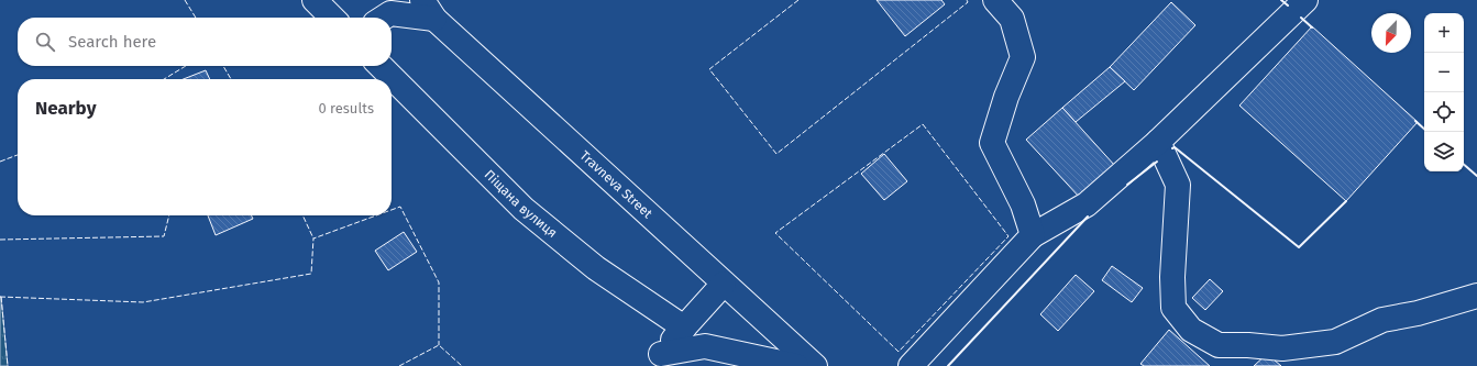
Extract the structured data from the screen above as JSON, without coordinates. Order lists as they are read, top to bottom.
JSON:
{
  "streets": {
    "street": ["Travneva Street", "Піщана вулиця"]
  },
  "north": "bottom left",
  "page": {
    "map_buttons": ["+", "−"],
    "search": "Search here",
    "heading": ["Nearby", "0 results"]
  }
}
